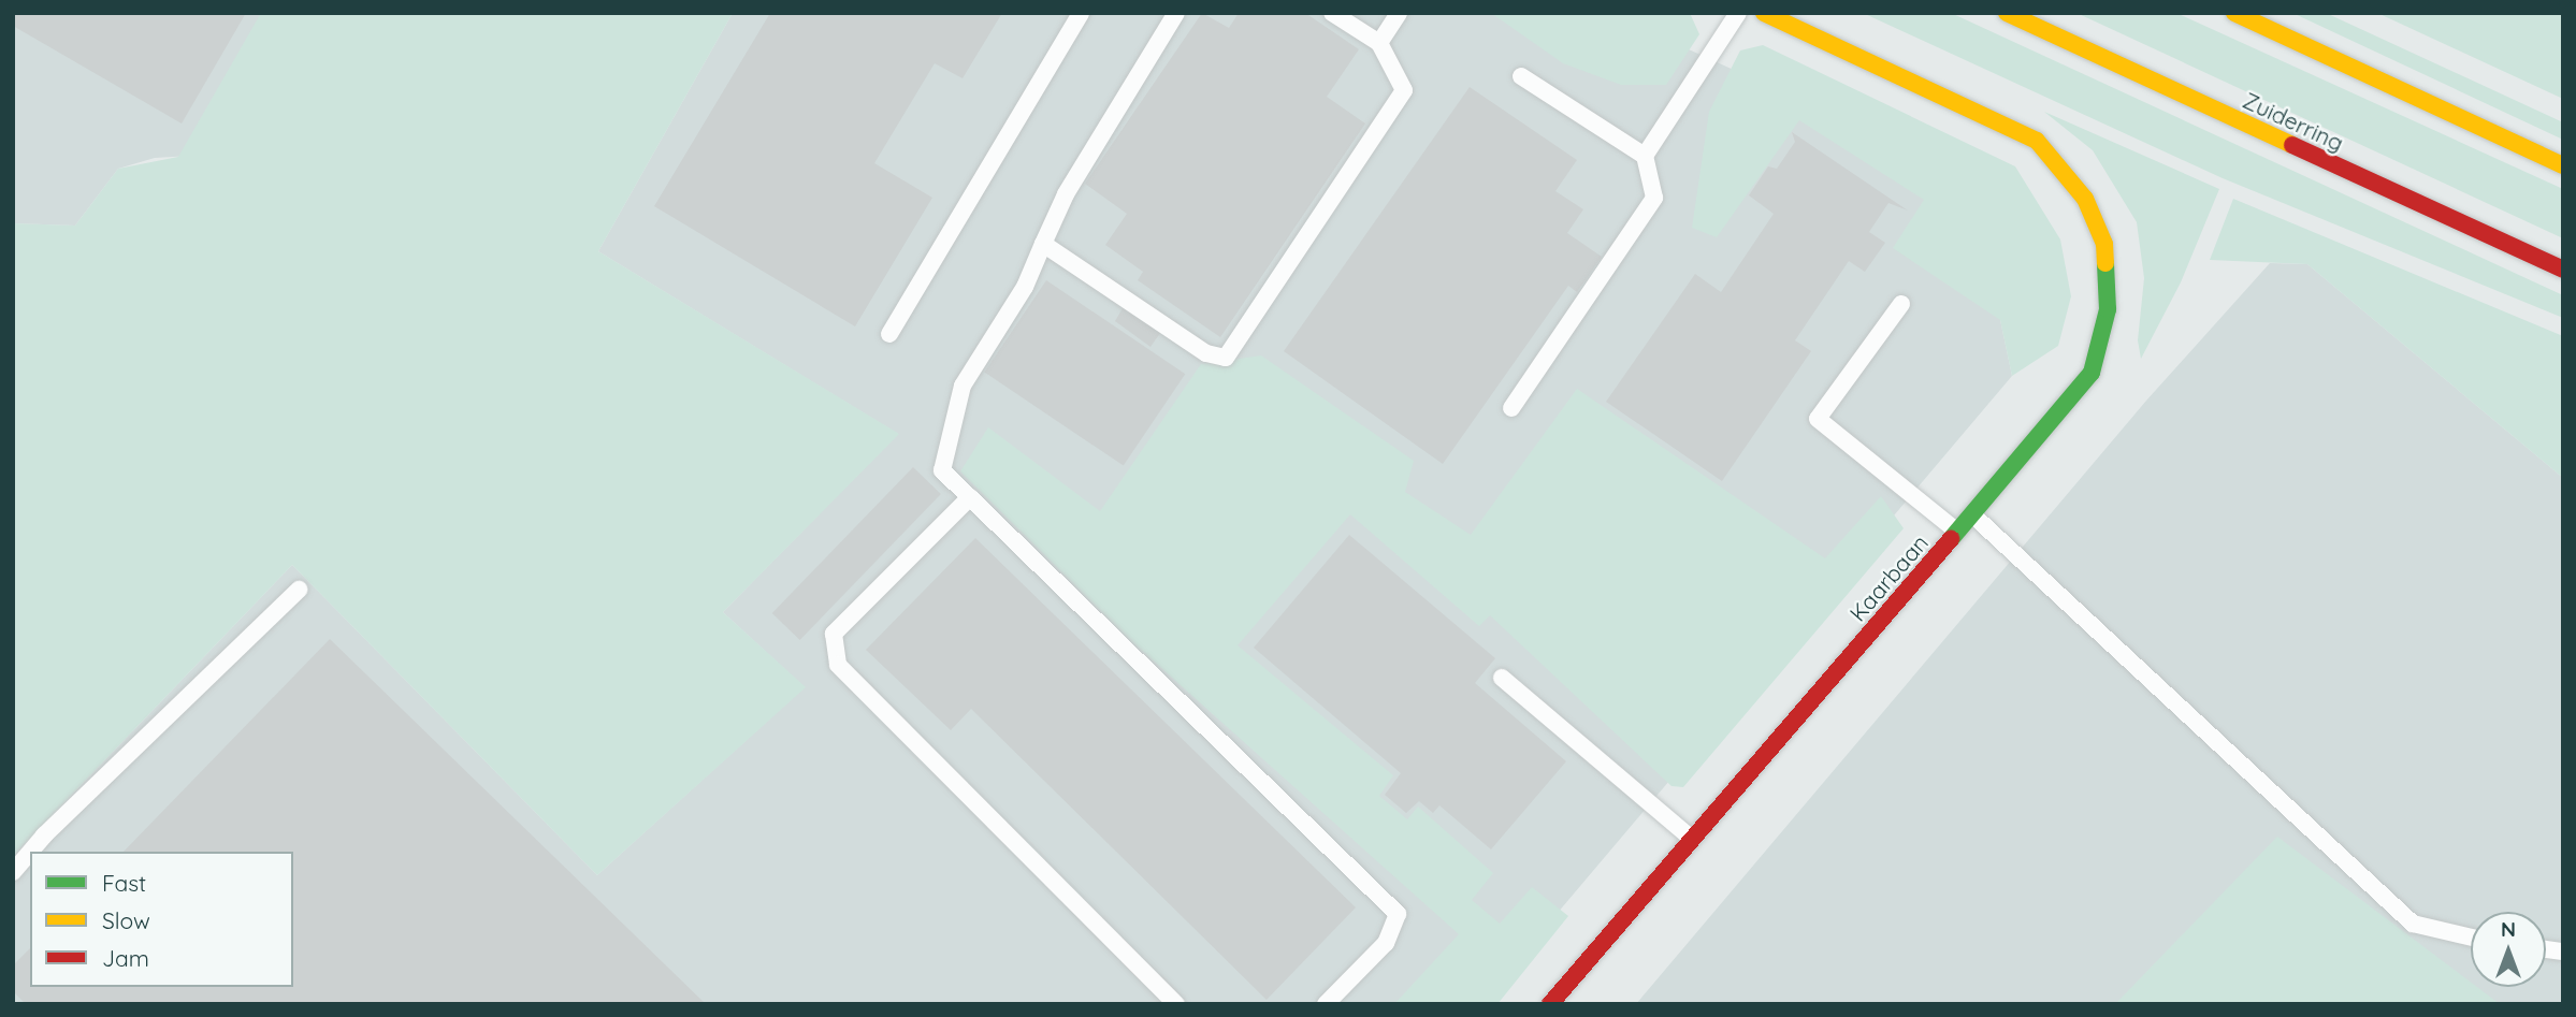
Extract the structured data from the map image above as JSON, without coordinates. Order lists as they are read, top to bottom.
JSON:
{
  "streets": {
    "street": ["Zuiderring", "Kaarbaan"]
  },
  "legend": ["Fast", "Slow", "Jam"],
  "north": "top"
}
